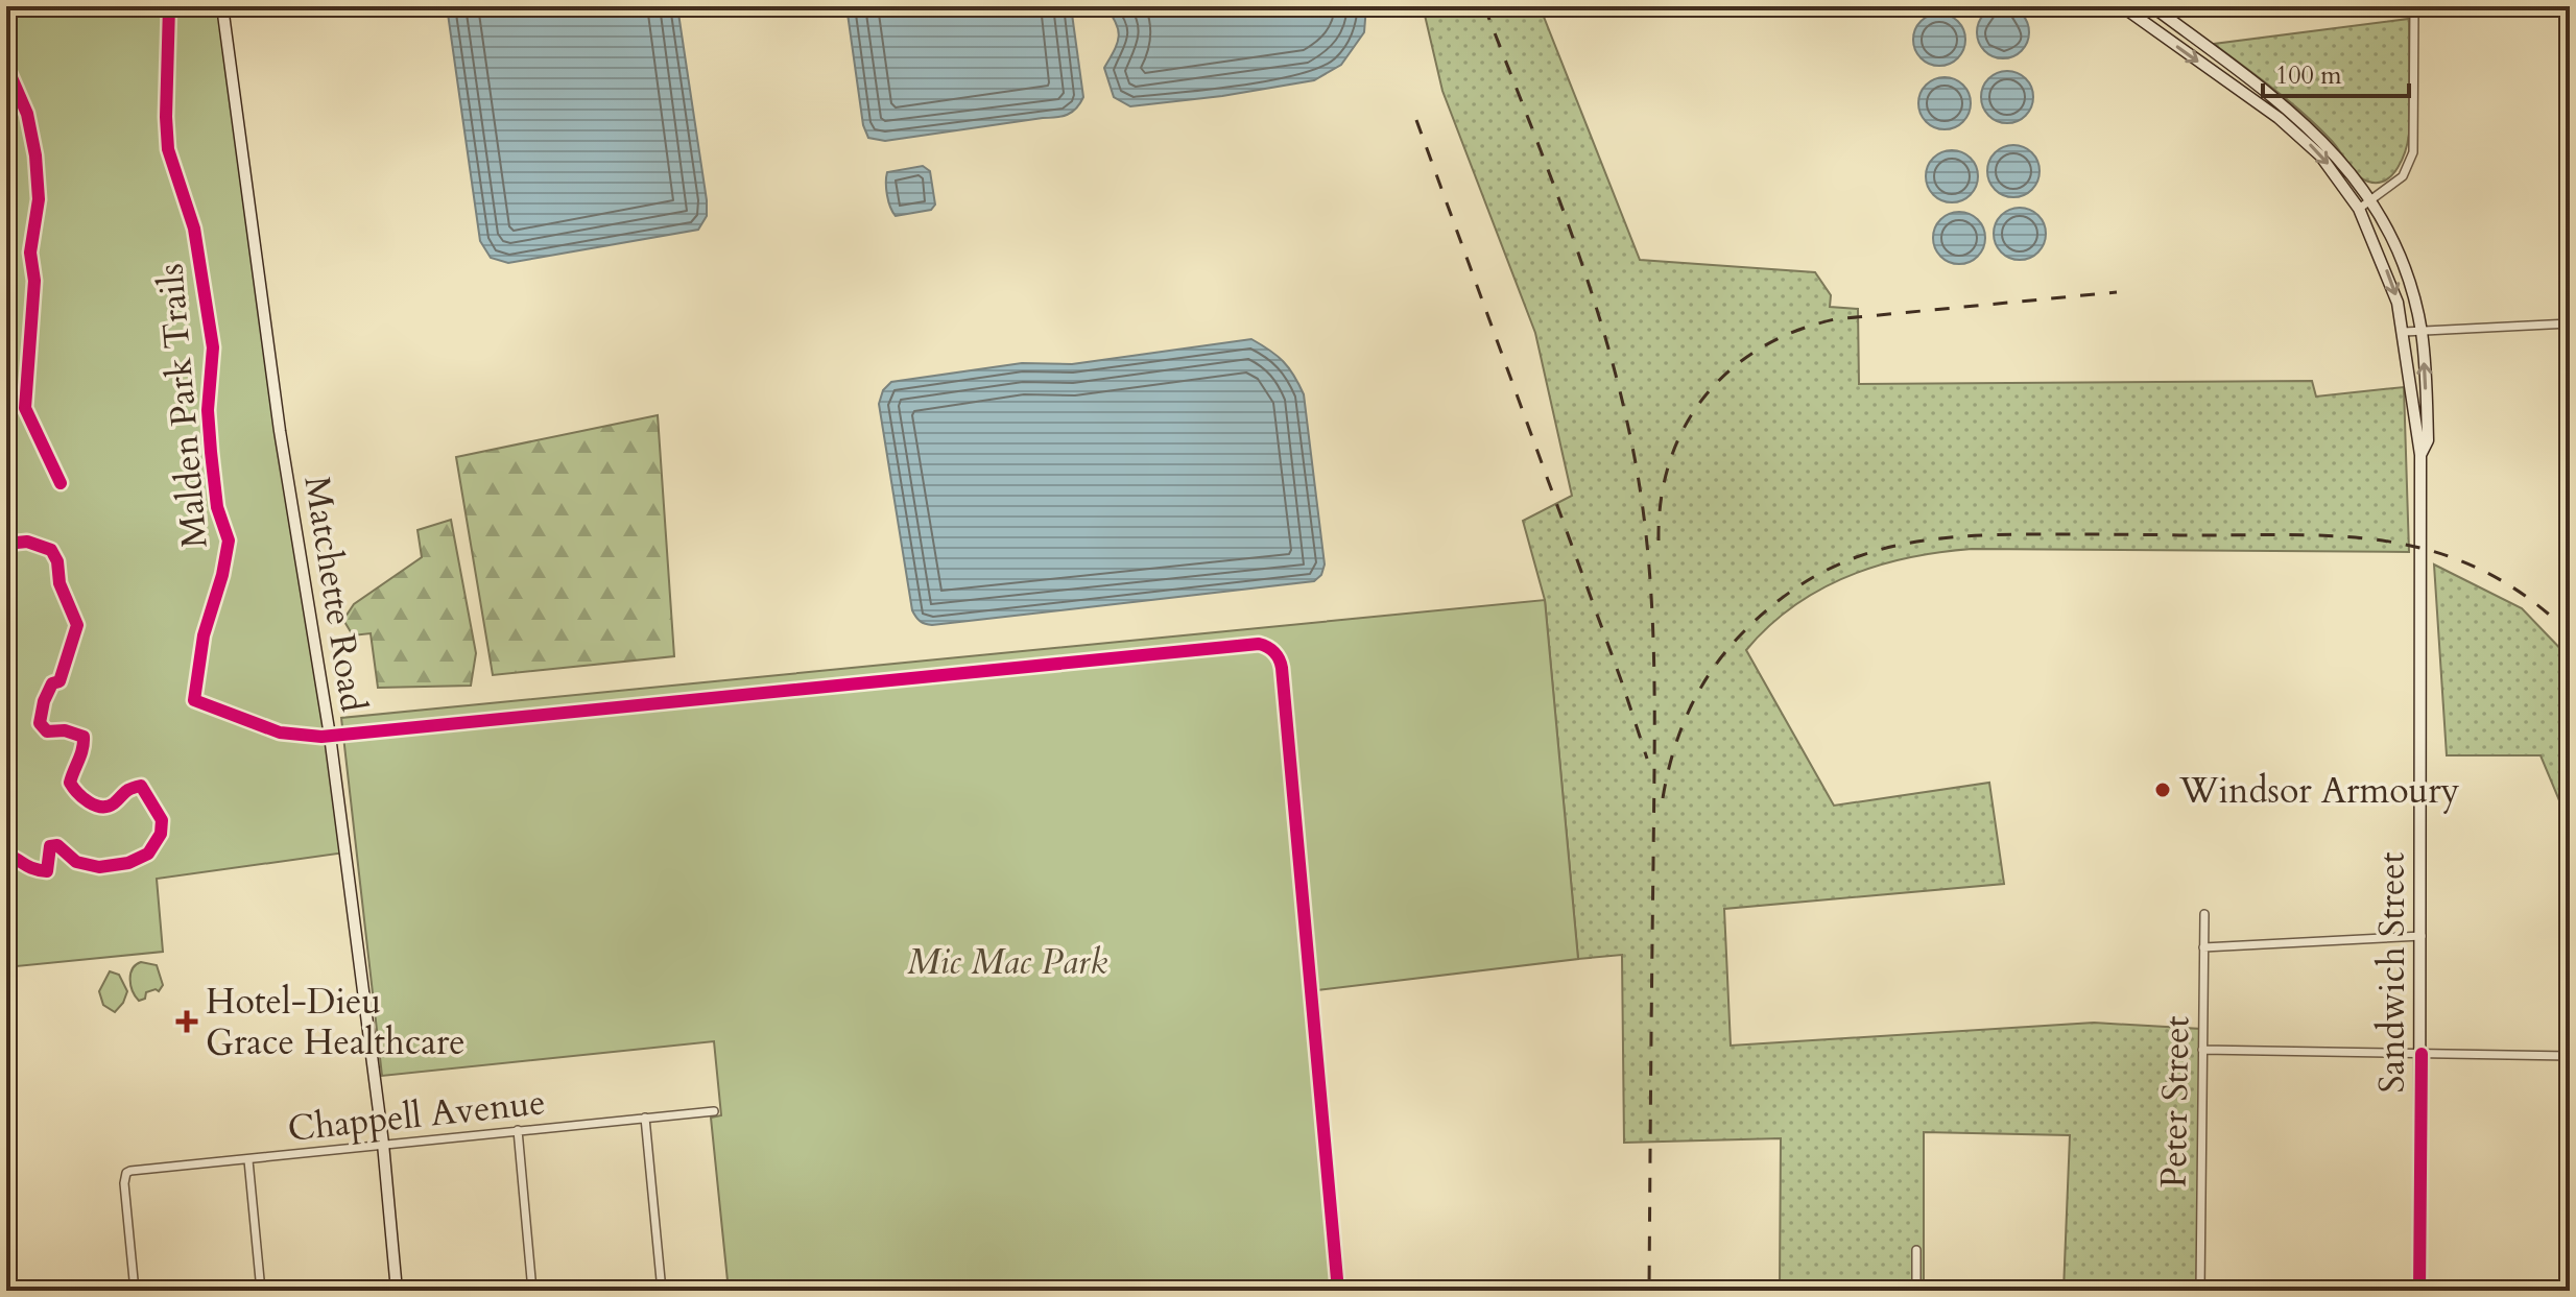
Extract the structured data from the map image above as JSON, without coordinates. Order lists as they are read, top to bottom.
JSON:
{
  "streets": {
    "main road": ["Matchette Road", "Sandwich Street"],
    "street": ["Peter Street", "Chappell Avenue"],
    "cycle path": ["Malden Park Trails"]
  },
  "crossings": [
    ["Matchette Road", "Chappell Avenue"]
  ],
  "parks": ["Mic Mac Park"],
  "places": {
    "other": ["Windsor Armoury"],
    "health": ["Hotel-Dieu Grace Healthcare"]
  },
  "scale_bar": "100 m"
}
